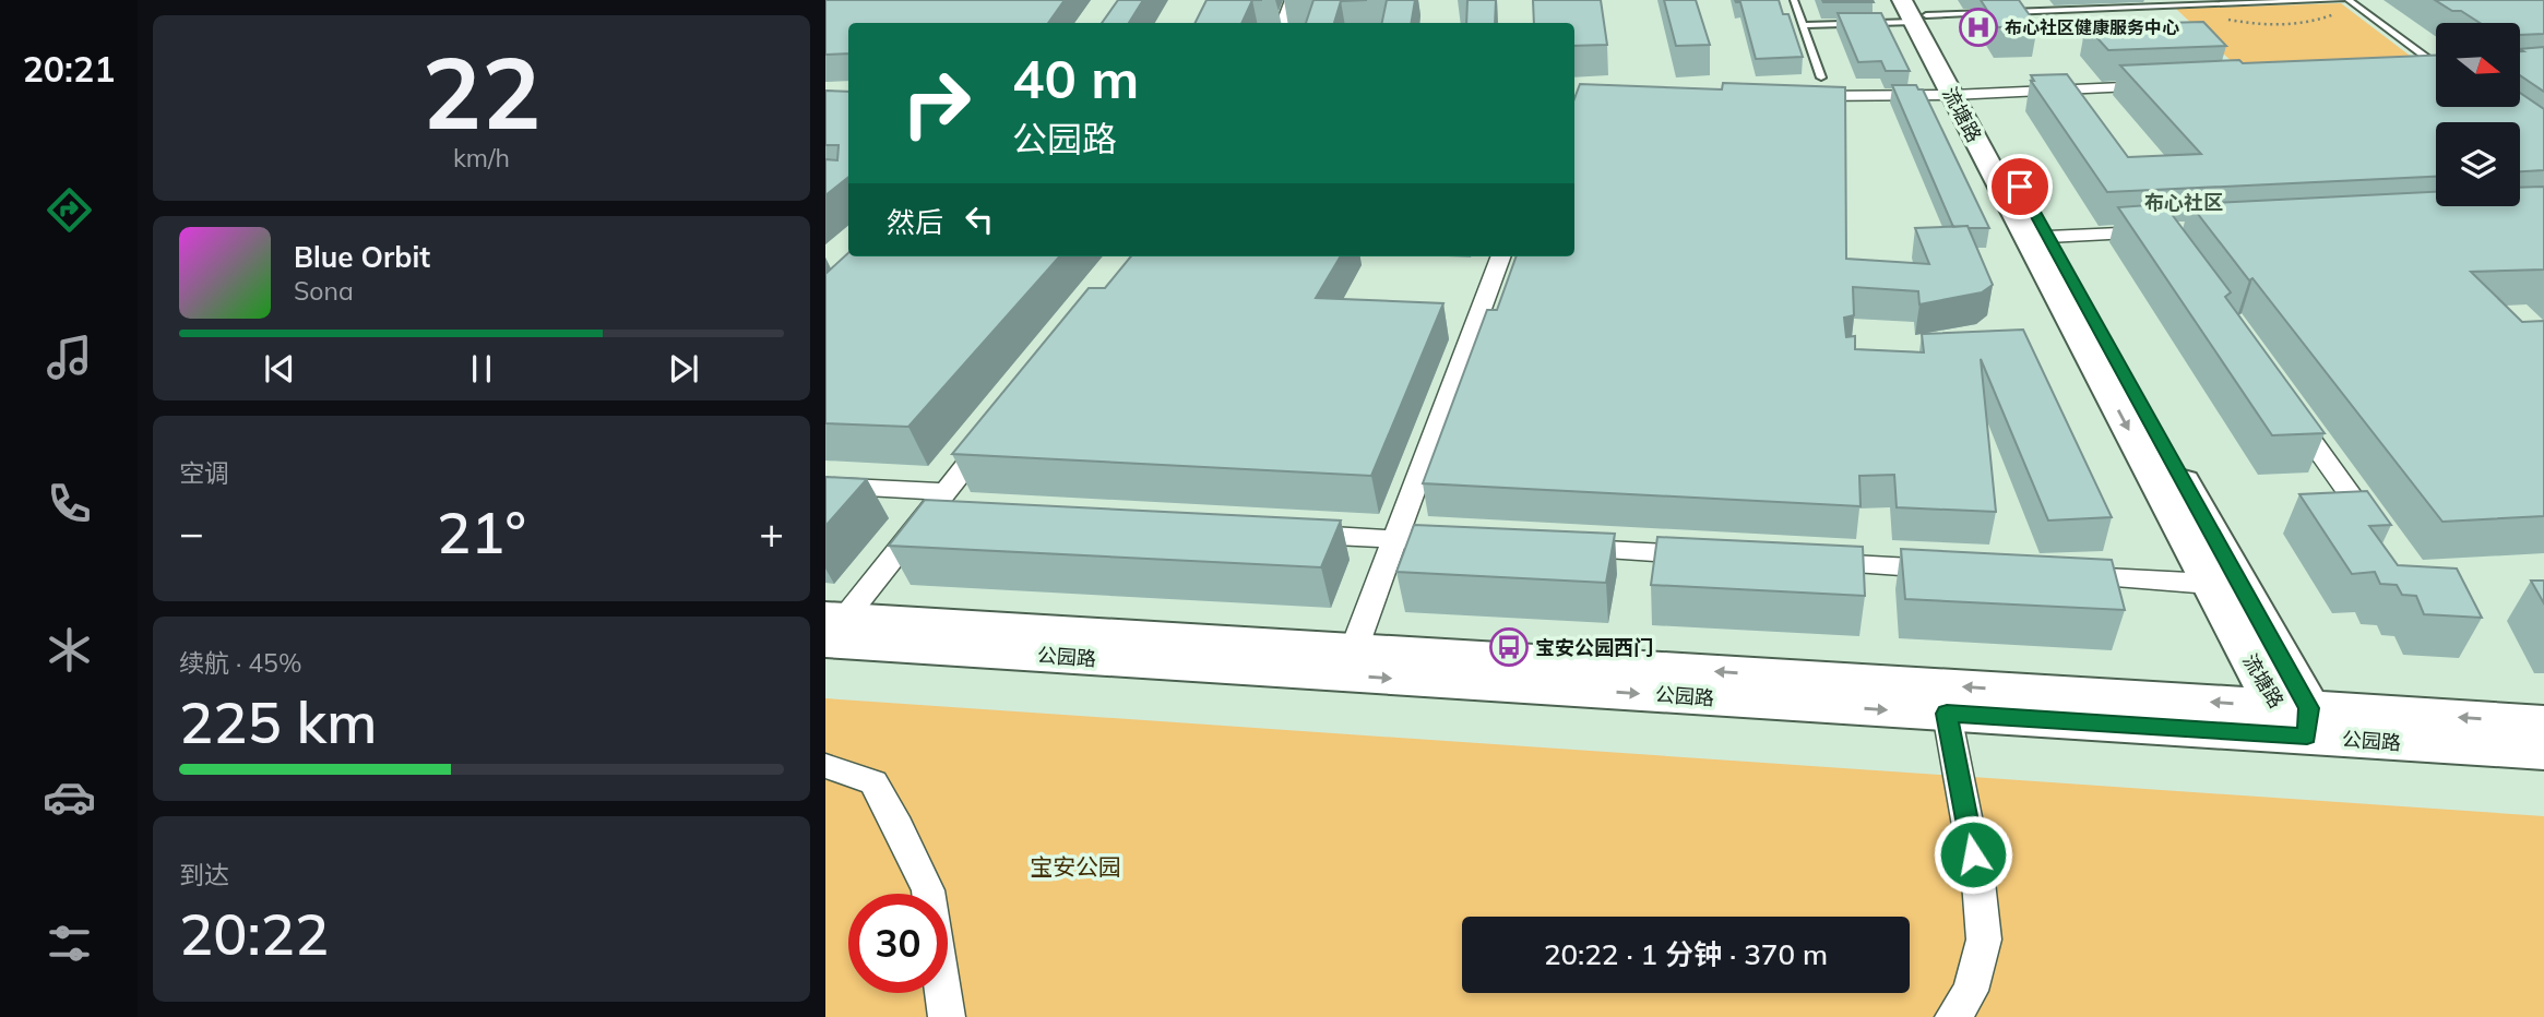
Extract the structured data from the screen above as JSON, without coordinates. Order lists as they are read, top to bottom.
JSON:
{
  "streets": {
    "main road": ["流塘路", "公园路"]
  },
  "crossings": [
    ["流塘路", "公园路"]
  ],
  "districts": ["布心社区"],
  "parks": ["宝安公园"],
  "places": {
    "hospital": ["布心社区健康服务中心"],
    "bus stop": ["宝安公园西门"]
  },
  "north": "right",
  "page": {
    "tabs": "20:21",
    "tile": [
      ["22", "km/h"],
      "空调",
      ["续航 · 45%", "225 km"],
      ["到达", "20:22"]
    ],
    "turn": ["40 m", "公园路"],
    "then": "然后",
    "song": ["Blue Orbit", "Sona"],
    "heat": ["−", "21°", "+"],
    "limit": "30",
    "trip": "20:22 · 1 分钟 · 370 m"
  }
}
